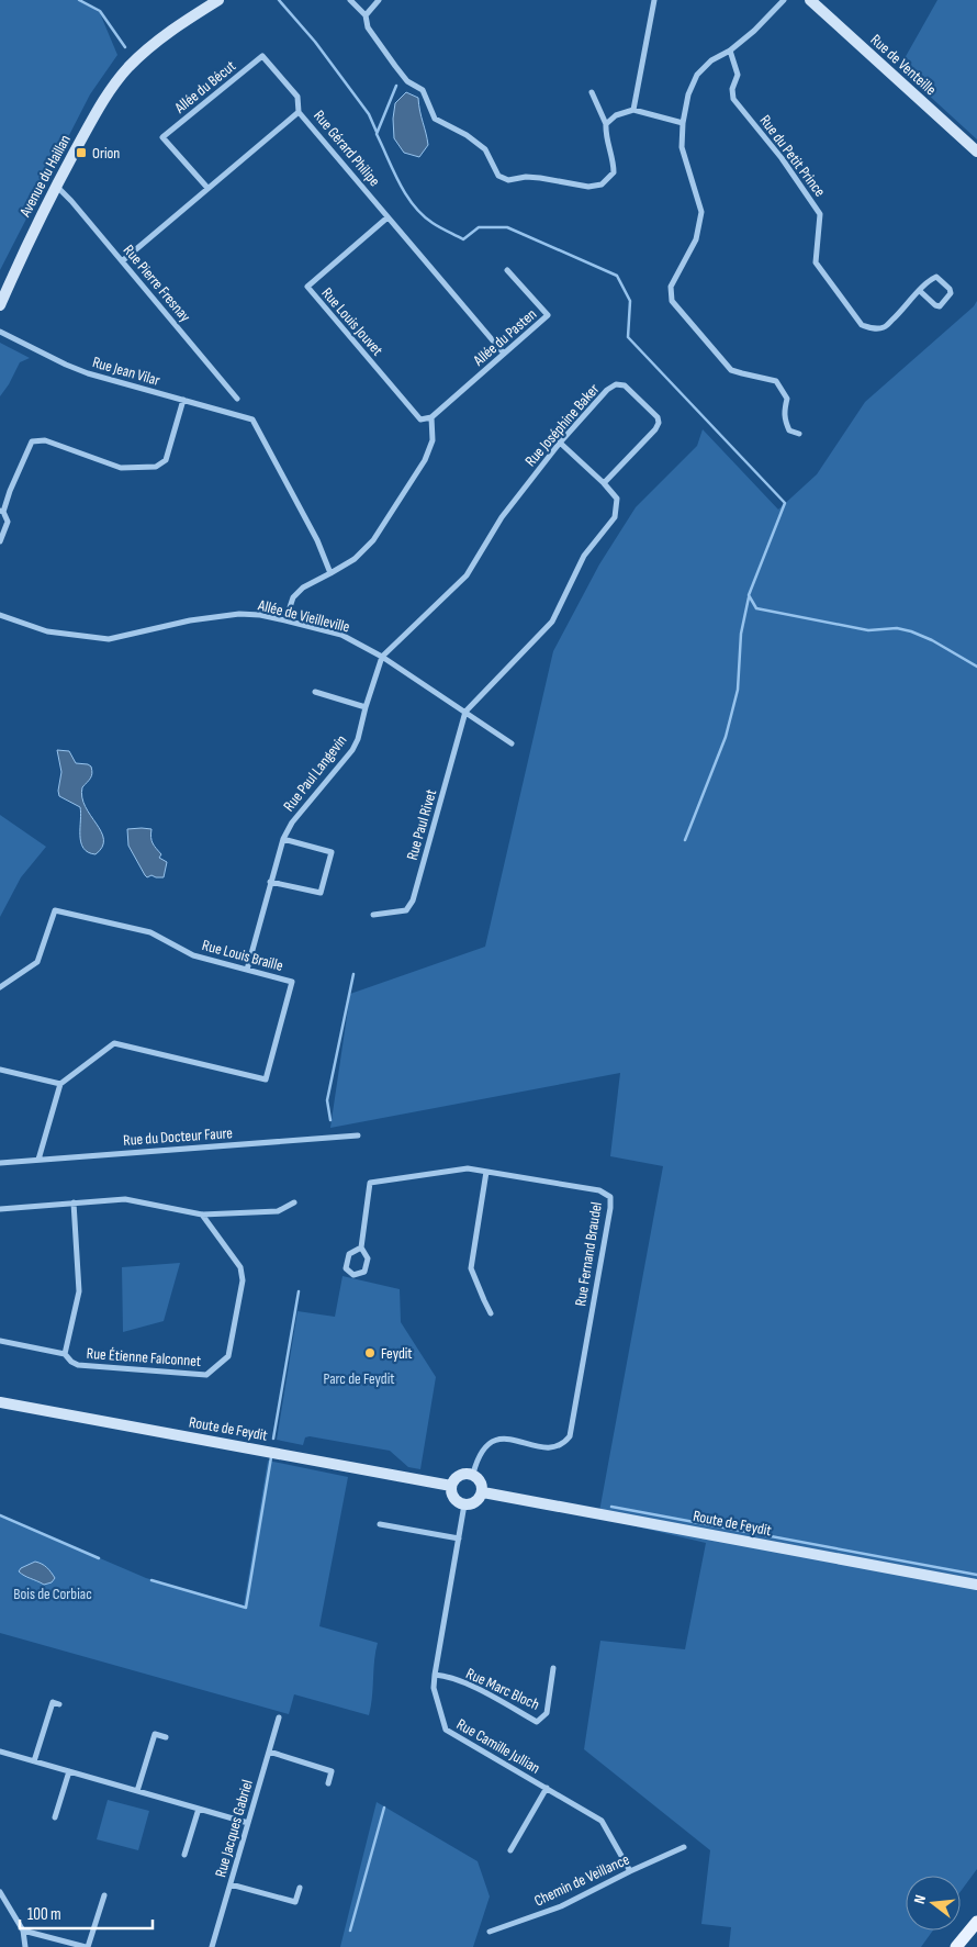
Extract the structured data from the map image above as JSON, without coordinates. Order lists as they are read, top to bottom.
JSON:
{
  "streets": {
    "street": [
      "Rue de Venteille",
      "Allée du Bécut",
      "Rue Gérard Philipe",
      "Rue du Petit Prince",
      "Avenue du Haillan",
      "Rue Pierre Fresnay",
      "Rue Louis Jouvet",
      "Allée du Pasten",
      "Rue Jean Vilar",
      "Rue Joséphine Baker",
      "Allée de Vieilleville",
      "Rue Paul Langevin",
      "Rue Paul Rivet",
      "Rue Louis Braille",
      "Rue du Docteur Faure",
      "Rue Fernand Braudel",
      "Rue Étienne Falconnet",
      "Route de Feydit",
      "Rue Marc Bloch",
      "Rue Camille Jullian",
      "Rue Jacques Gabriel",
      "Chemin de Veillance"
    ]
  },
  "crossings": [
    ["Allée du Bécut", "Rue Gérard Philipe"],
    ["Rue Gérard Philipe", "Rue Pierre Fresnay"],
    ["Rue Gérard Philipe", "Rue Louis Jouvet"],
    ["Rue Gérard Philipe", "Allée du Pasten"],
    ["Avenue du Haillan", "Rue Pierre Fresnay"],
    ["Rue Louis Jouvet", "Allée du Pasten"],
    ["Rue Joséphine Baker", "Allée de Vieilleville"],
    ["Rue Joséphine Baker", "Rue Paul Langevin"],
    ["Allée de Vieilleville", "Rue Paul Langevin"],
    ["Allée de Vieilleville", "Rue Paul Rivet"],
    ["Rue Paul Langevin", "Rue Louis Braille"],
    ["Rue Fernand Braudel", "Route de Feydit"],
    ["Rue Fernand Braudel", "Rue Camille Jullian"],
    ["Route de Feydit", "Rue Camille Jullian"],
    ["Rue Marc Bloch", "Rue Camille Jullian"],
    ["Rue Camille Jullian", "Chemin de Veillance"]
  ],
  "parks": ["Parc de Feydit", "Bois de Corbiac"],
  "places": {
    "transit": ["Orion"],
    "other": ["Feydit"]
  },
  "scale_bar": "100 m",
  "north": "left"
}
